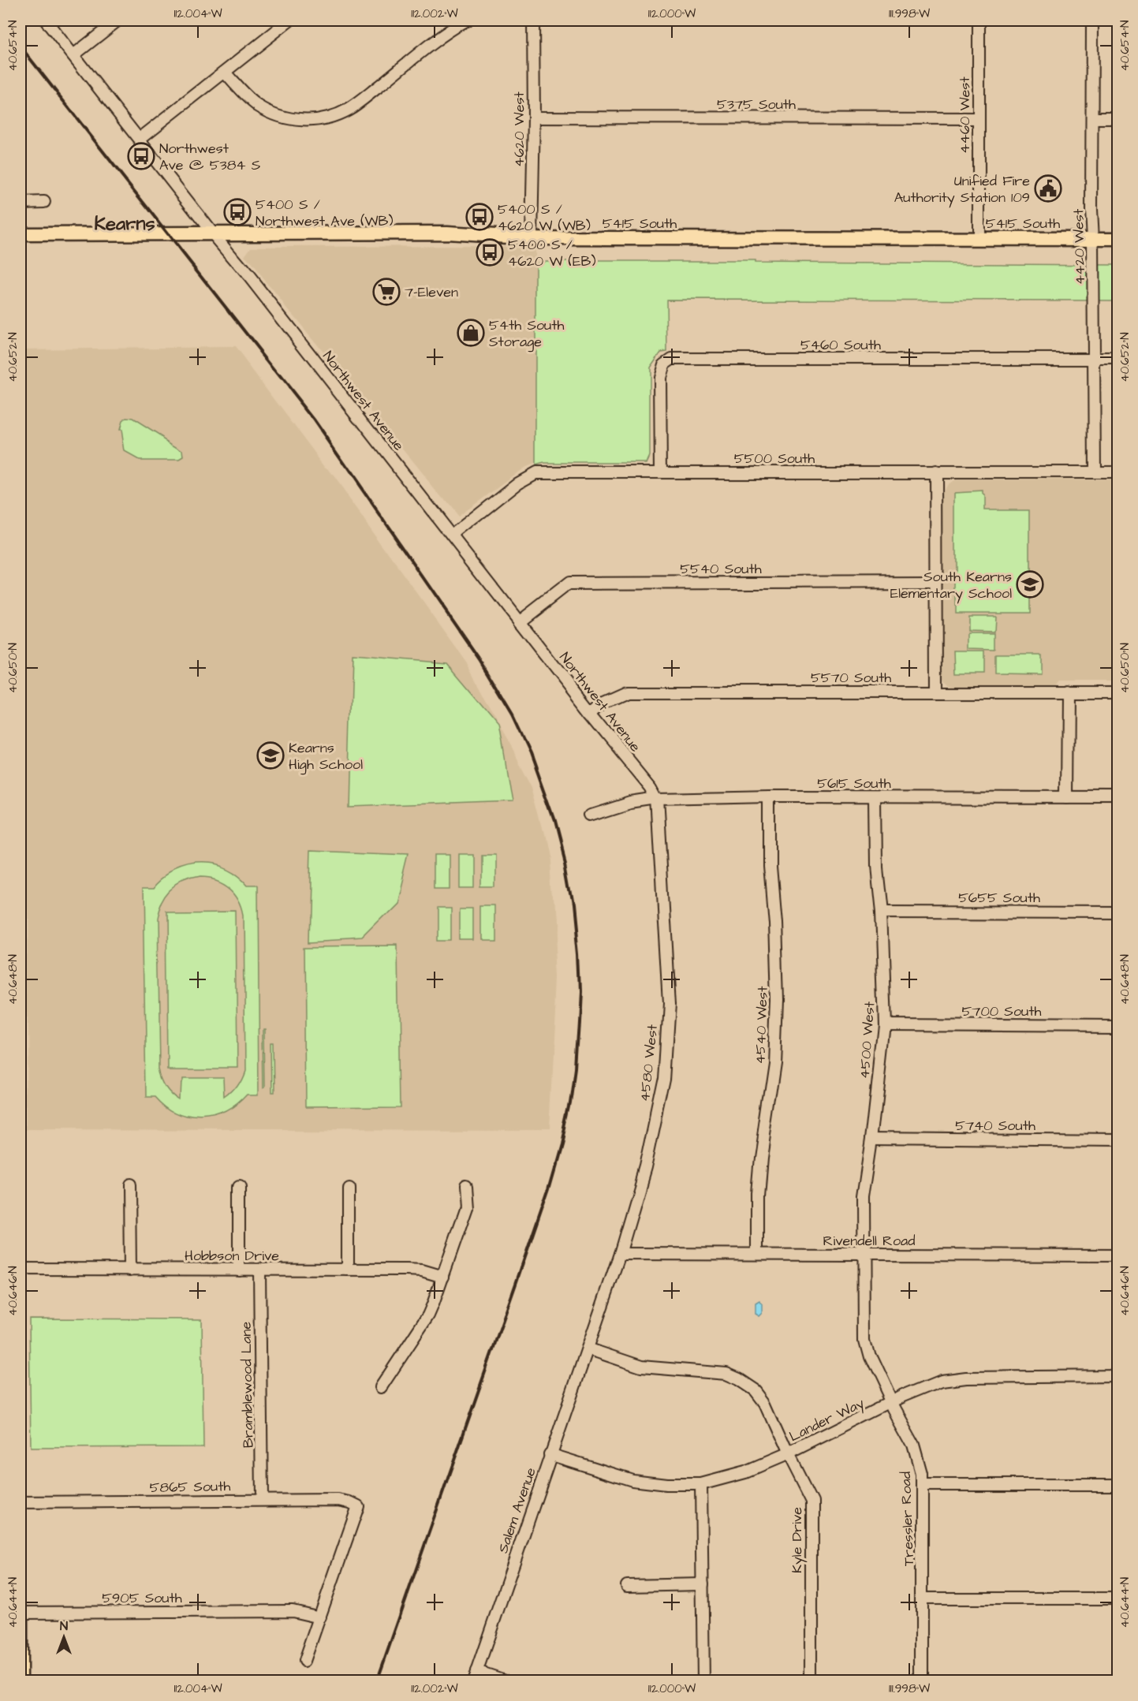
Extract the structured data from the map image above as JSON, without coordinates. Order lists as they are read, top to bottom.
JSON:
{
  "streets": {
    "main road": ["5415 South"],
    "street": [
      "5375 South",
      "4460 West",
      "4620 West",
      "4420 West",
      "5460 South",
      "Northwest Avenue",
      "5500 South",
      "5540 South",
      "5570 South",
      "5615 South",
      "5655 South",
      "5700 South",
      "4540 West",
      "4500 West",
      "4580 West",
      "5740 South",
      "Rivendell Road",
      "Hobbson Drive",
      "Bramblewood Lane",
      "Lander Way",
      "5865 South",
      "Salem Avenue",
      "Tressler Road",
      "Kyle Drive",
      "5905 South"
    ]
  },
  "crossings": [
    ["5375 South", "4460 West"],
    ["5375 South", "4620 West"],
    ["4460 West", "5415 South"],
    ["4620 West", "5415 South"],
    ["5415 South", "4420 West"],
    ["5415 South", "Northwest Avenue"],
    ["4420 West", "5460 South"],
    ["4420 West", "5500 South"],
    ["5460 South", "5500 South"],
    ["Northwest Avenue", "5500 South"],
    ["Northwest Avenue", "5540 South"],
    ["Northwest Avenue", "5570 South"],
    ["Northwest Avenue", "5615 South"],
    ["Northwest Avenue", "4580 West"],
    ["5615 South", "4540 West"],
    ["5615 South", "4500 West"],
    ["5615 South", "4580 West"],
    ["5655 South", "4500 West"],
    ["5700 South", "4500 West"],
    ["4540 West", "Rivendell Road"],
    ["4500 West", "5740 South"],
    ["4500 West", "Rivendell Road"],
    ["4500 West", "Tressler Road"],
    ["4580 West", "Rivendell Road"],
    ["4580 West", "Salem Avenue"],
    ["4580 West", "Kyle Drive"],
    ["Rivendell Road", "Tressler Road"],
    ["Hobbson Drive", "Bramblewood Lane"],
    ["Bramblewood Lane", "5865 South"],
    ["Lander Way", "Salem Avenue"],
    ["Lander Way", "Tressler Road"],
    ["Lander Way", "Kyle Drive"],
    ["5865 South", "5905 South"],
    ["Salem Avenue", "Kyle Drive"]
  ],
  "districts": ["Kearns"],
  "places": {
    "bus stop": [
      "Northwest Ave @ 5384 S",
      "5400 S / Northwest Ave (WB)",
      "5400 S / 4620 W (WB)",
      "5400 S / 4620 W (EB)"
    ],
    "public building": ["Unified Fire Authority Station 109"],
    "supermarket": ["7-Eleven"],
    "shop": ["54th South Storage"],
    "school or university": ["South Kearns Elementary School", "Kearns High School"]
  },
  "north": "top",
  "coordinates": [
    "112.004°W",
    "112.002°W",
    "112.000°W",
    "111.998°W",
    "40.654°N",
    "40.652°N",
    "40.650°N",
    "40.648°N",
    "40.646°N",
    "40.644°N"
  ]
}
